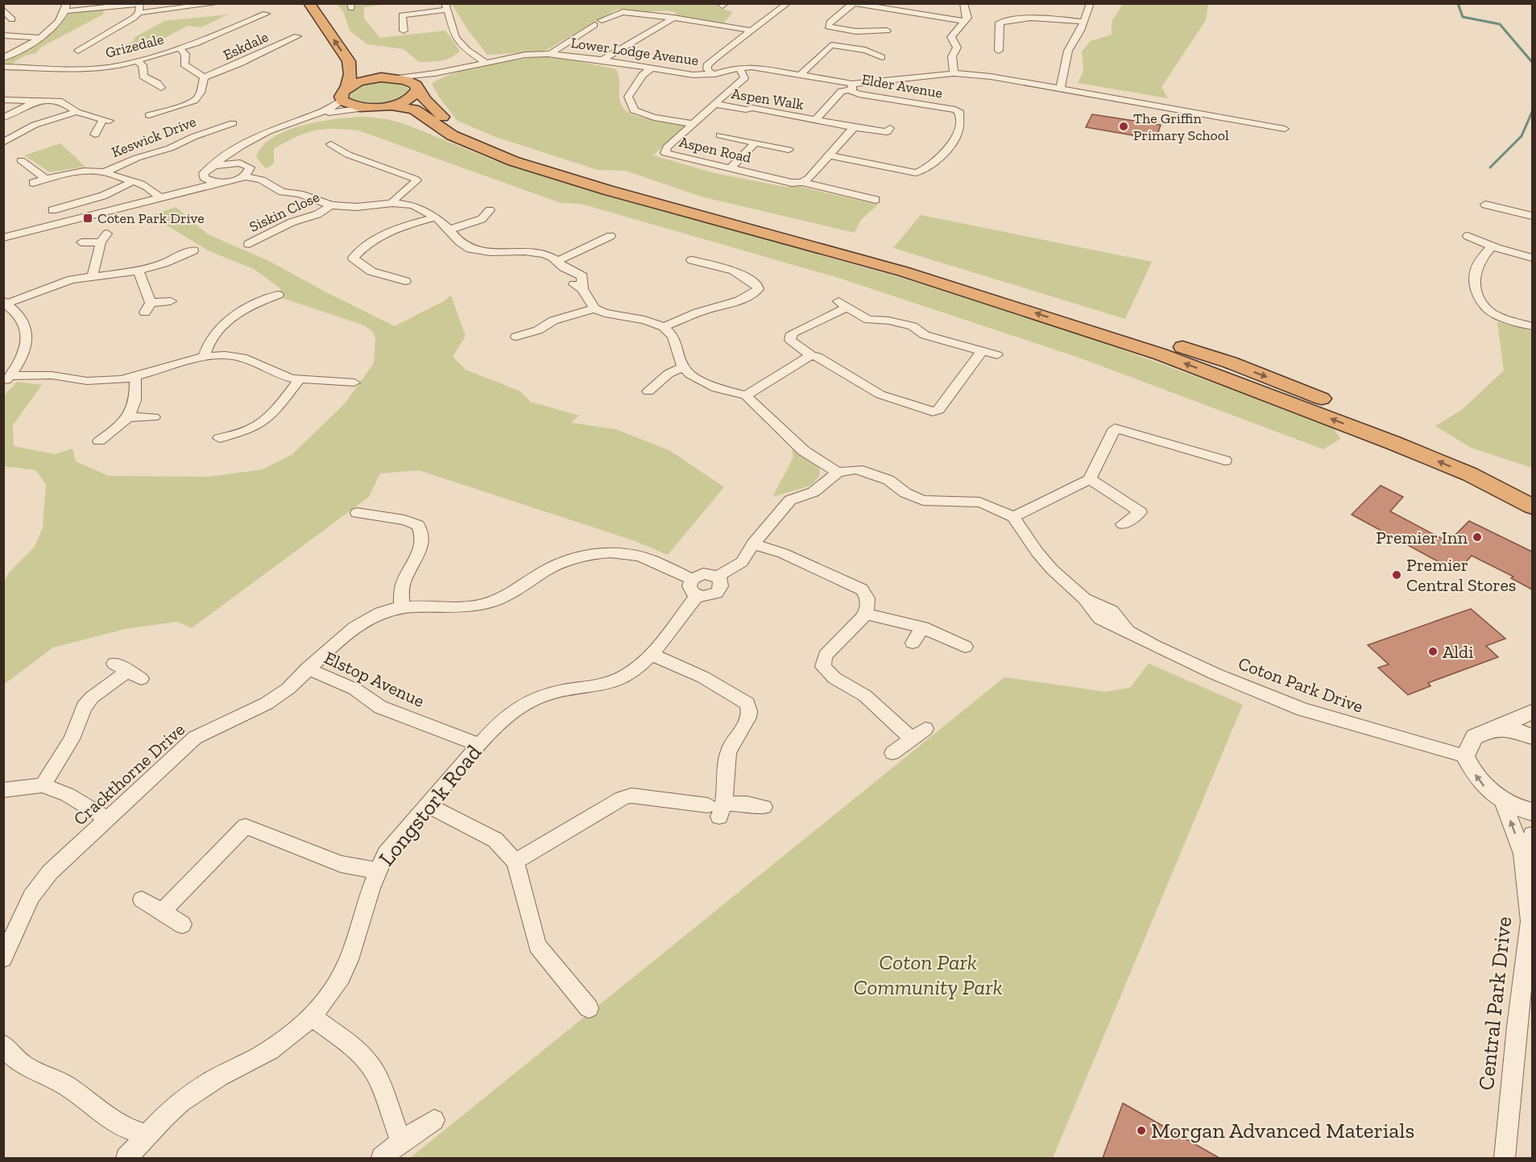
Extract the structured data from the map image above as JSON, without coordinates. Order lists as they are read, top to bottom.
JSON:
{
  "streets": {
    "street": [
      "Grizedale",
      "Eskdale",
      "Lower Lodge Avenue",
      "Elder Avenue",
      "Aspen Walk",
      "Keswick Drive",
      "Aspen Road",
      "Siskin Close",
      "Elstop Avenue",
      "Coton Park Drive",
      "Crackthorne Drive",
      "Longstork Road",
      "Central Park Drive"
    ]
  },
  "crossings": [
    ["Lower Lodge Avenue", "Elder Avenue"],
    ["Lower Lodge Avenue", "Aspen Road"],
    ["Aspen Walk", "Aspen Road"],
    ["Elstop Avenue", "Crackthorne Drive"],
    ["Elstop Avenue", "Longstork Road"],
    ["Crackthorne Drive", "Longstork Road"]
  ],
  "parks": ["Coton Park Community Park"],
  "places": {
    "other": [
      "The Griffin Primary School",
      "Premier Inn",
      "Premier Central Stores",
      "Aldi",
      "Morgan Advanced Materials"
    ],
    "transit": ["Coten Park Drive"]
  }
}
